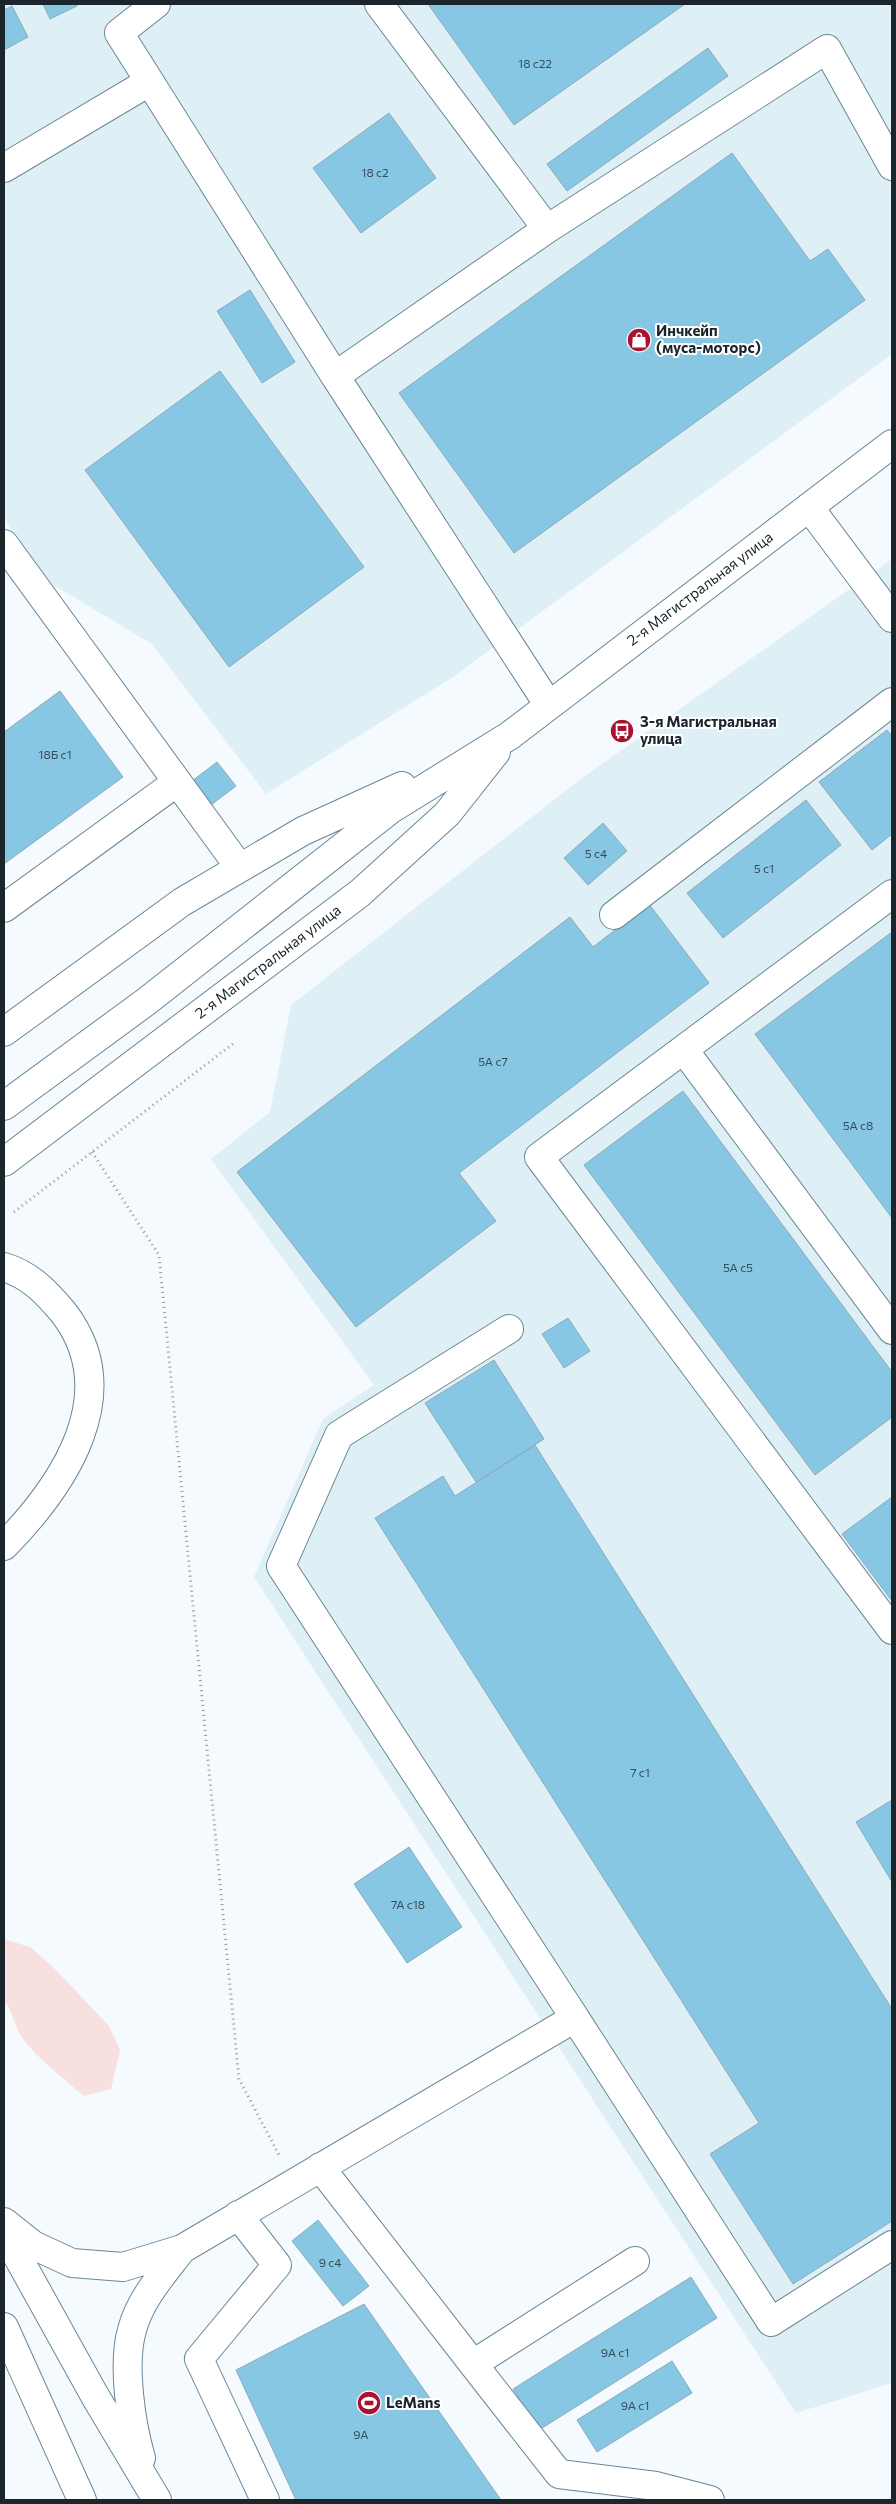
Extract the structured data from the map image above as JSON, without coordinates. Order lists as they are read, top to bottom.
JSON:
{
  "streets": {
    "street": ["2-я Магистральная улица"]
  },
  "places": {
    "shop": ["Инчкейп (муса-моторс)"],
    "bus stop": ["3-я Магистральная улица"],
    "sports": ["LeMans"]
  },
  "house_numbers": [
    "18 с22",
    "18 с2",
    "18Б с1",
    "5 с4",
    "5 с1",
    "5А с7",
    "5А с8",
    "5А с5",
    "7 с1",
    "7А с18",
    "9 с4",
    "9А с1",
    "9А с1",
    "9А"
  ]
}
